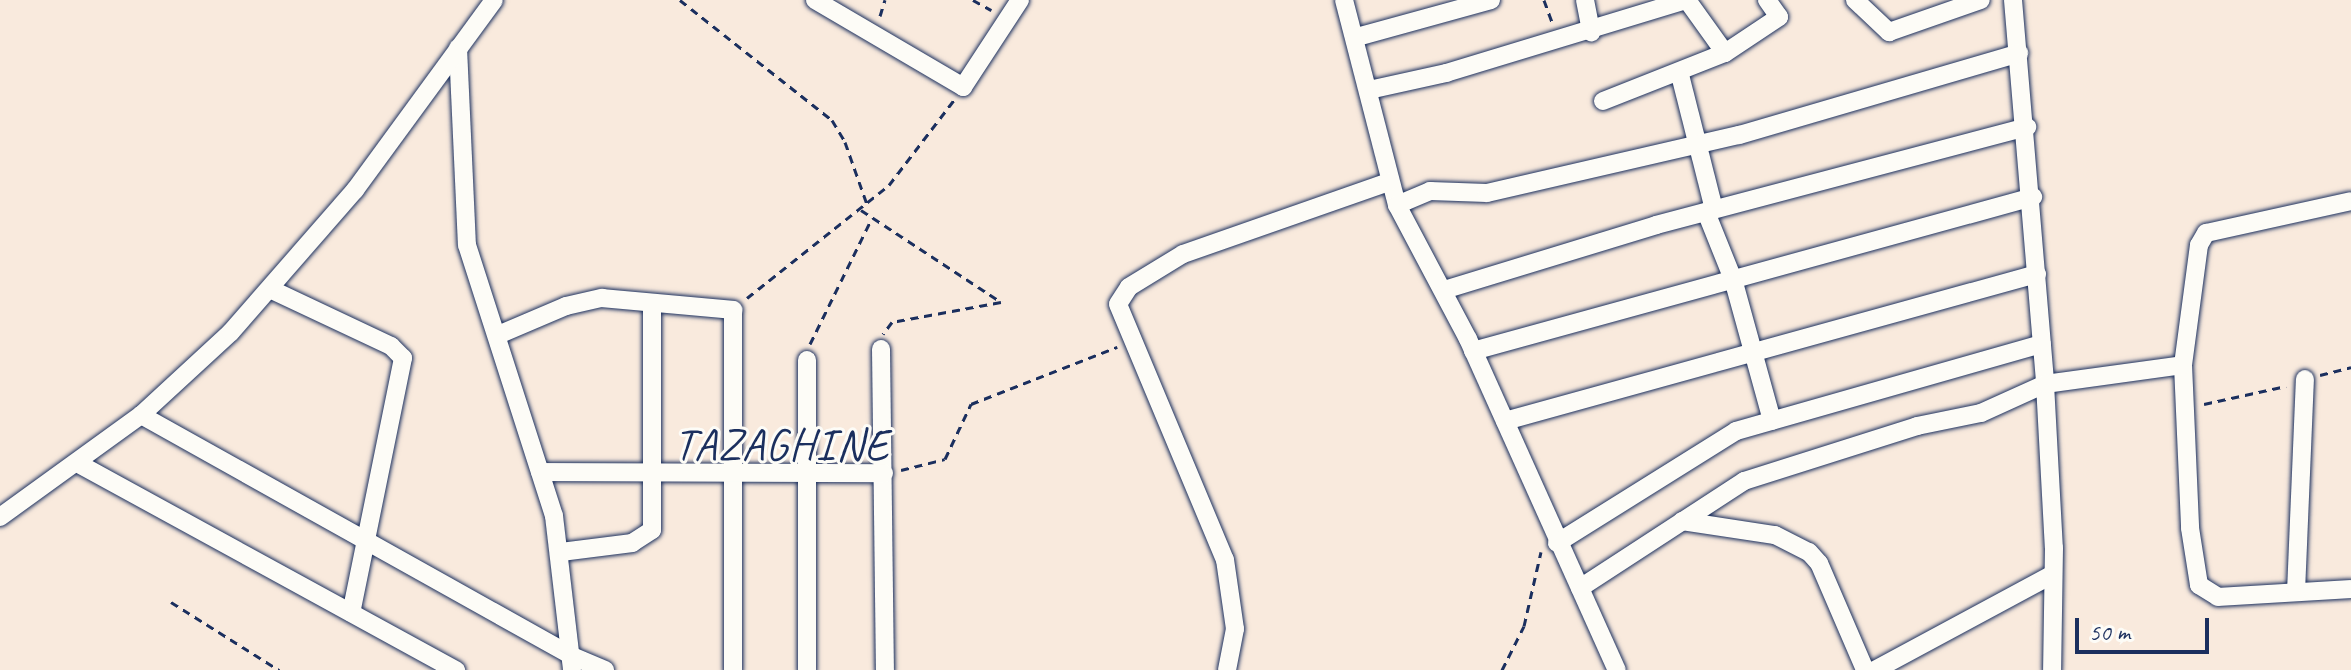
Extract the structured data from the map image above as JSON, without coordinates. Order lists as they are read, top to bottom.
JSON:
{
  "districts": ["TAZAGHINE"],
  "scale_bar": "50 m"
}
